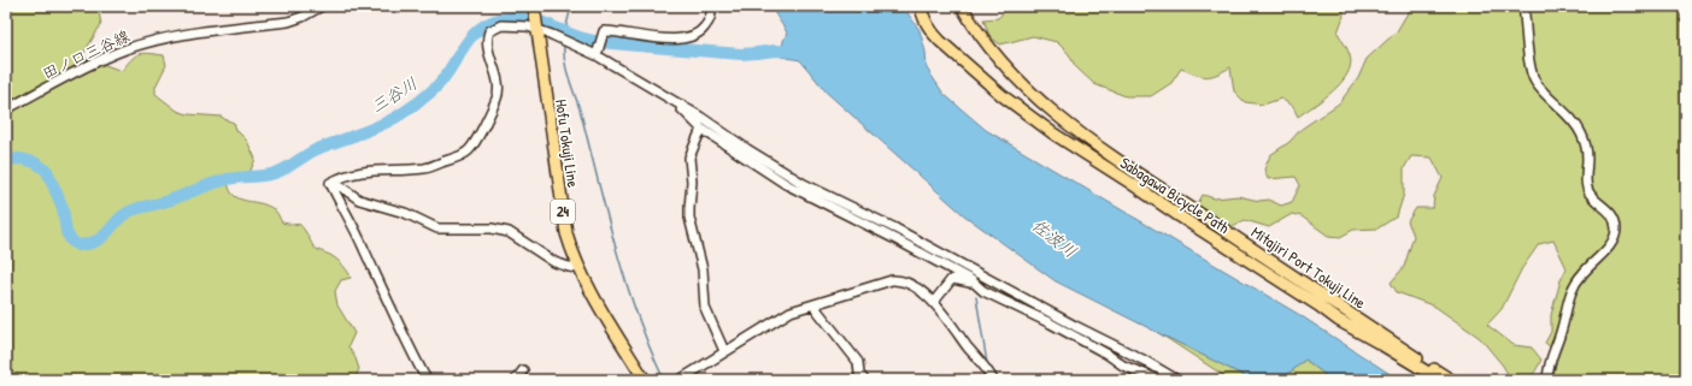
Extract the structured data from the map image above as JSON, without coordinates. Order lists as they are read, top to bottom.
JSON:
{
  "streets": {
    "main road": [
      "Hofu Tokuji Line",
      "Sabagawa Bicycle Path",
      "24",
      "Mitajiri Port Tokuji Line"
    ],
    "street": ["田ノ口三谷線"]
  },
  "water": ["三谷川", "佐波川"]
}
